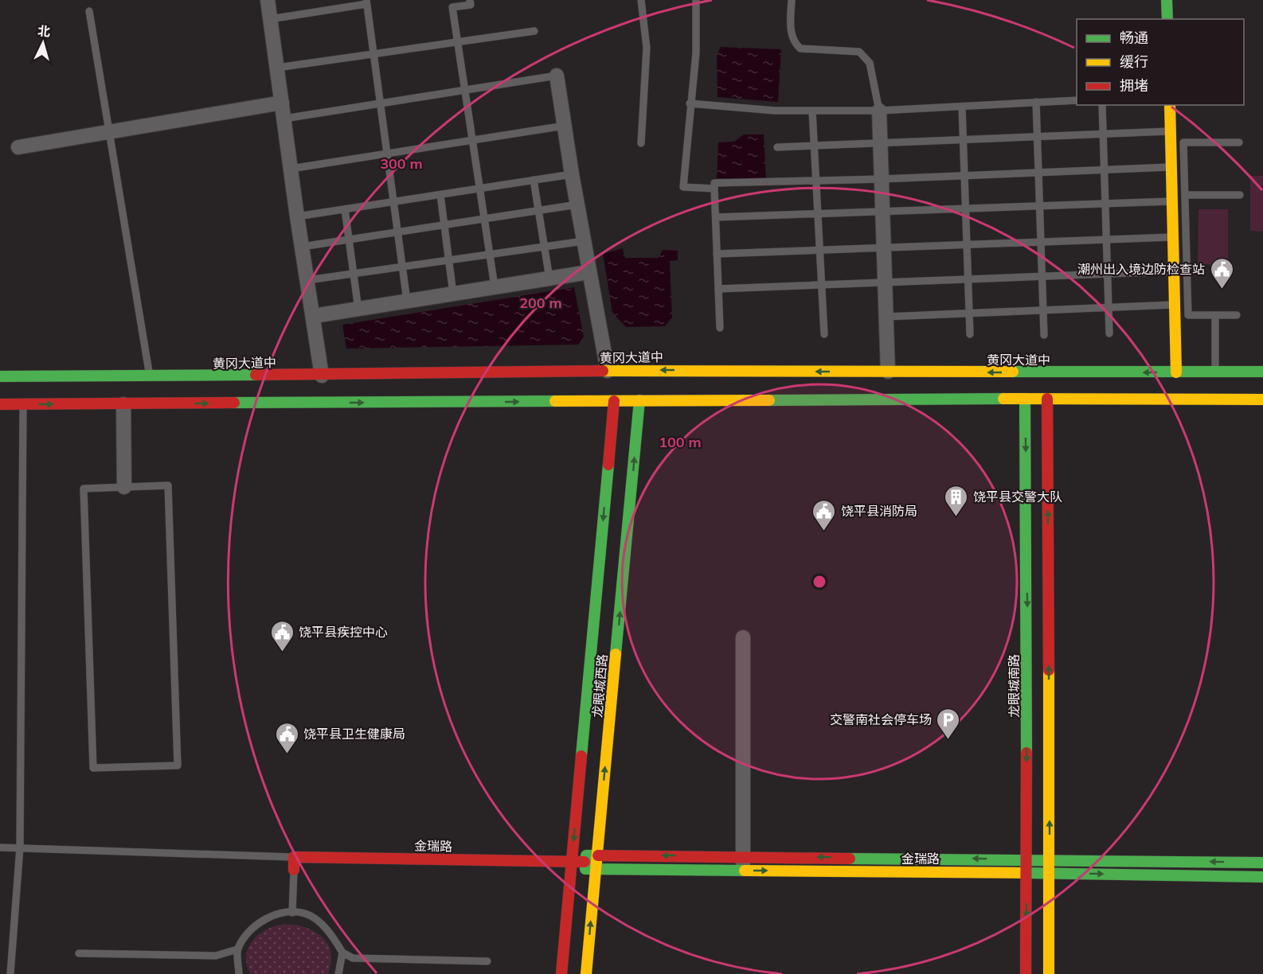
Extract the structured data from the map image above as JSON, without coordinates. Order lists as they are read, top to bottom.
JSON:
{
  "streets": {
    "main road": [
      "黄冈大道中",
      "龙眼城西路",
      "龙眼城南路",
      "金瑞路"
    ]
  },
  "crossings": [
    ["黄冈大道中", "龙眼城西路"],
    ["黄冈大道中", "龙眼城南路"],
    ["龙眼城南路", "金瑞路"]
  ],
  "places": {
    "public building": [
      "潮州出入境边防检查站",
      "饶平县消防局",
      "饶平县疾控中心",
      "饶平县卫生健康局"
    ],
    "building": ["饶平县交警大队"],
    "parking": ["交警南社会停车场"]
  },
  "legend": ["畅通", "缓行", "拥堵"],
  "north": "top",
  "rings": ["300 m", "200 m", "100 m"]
}
